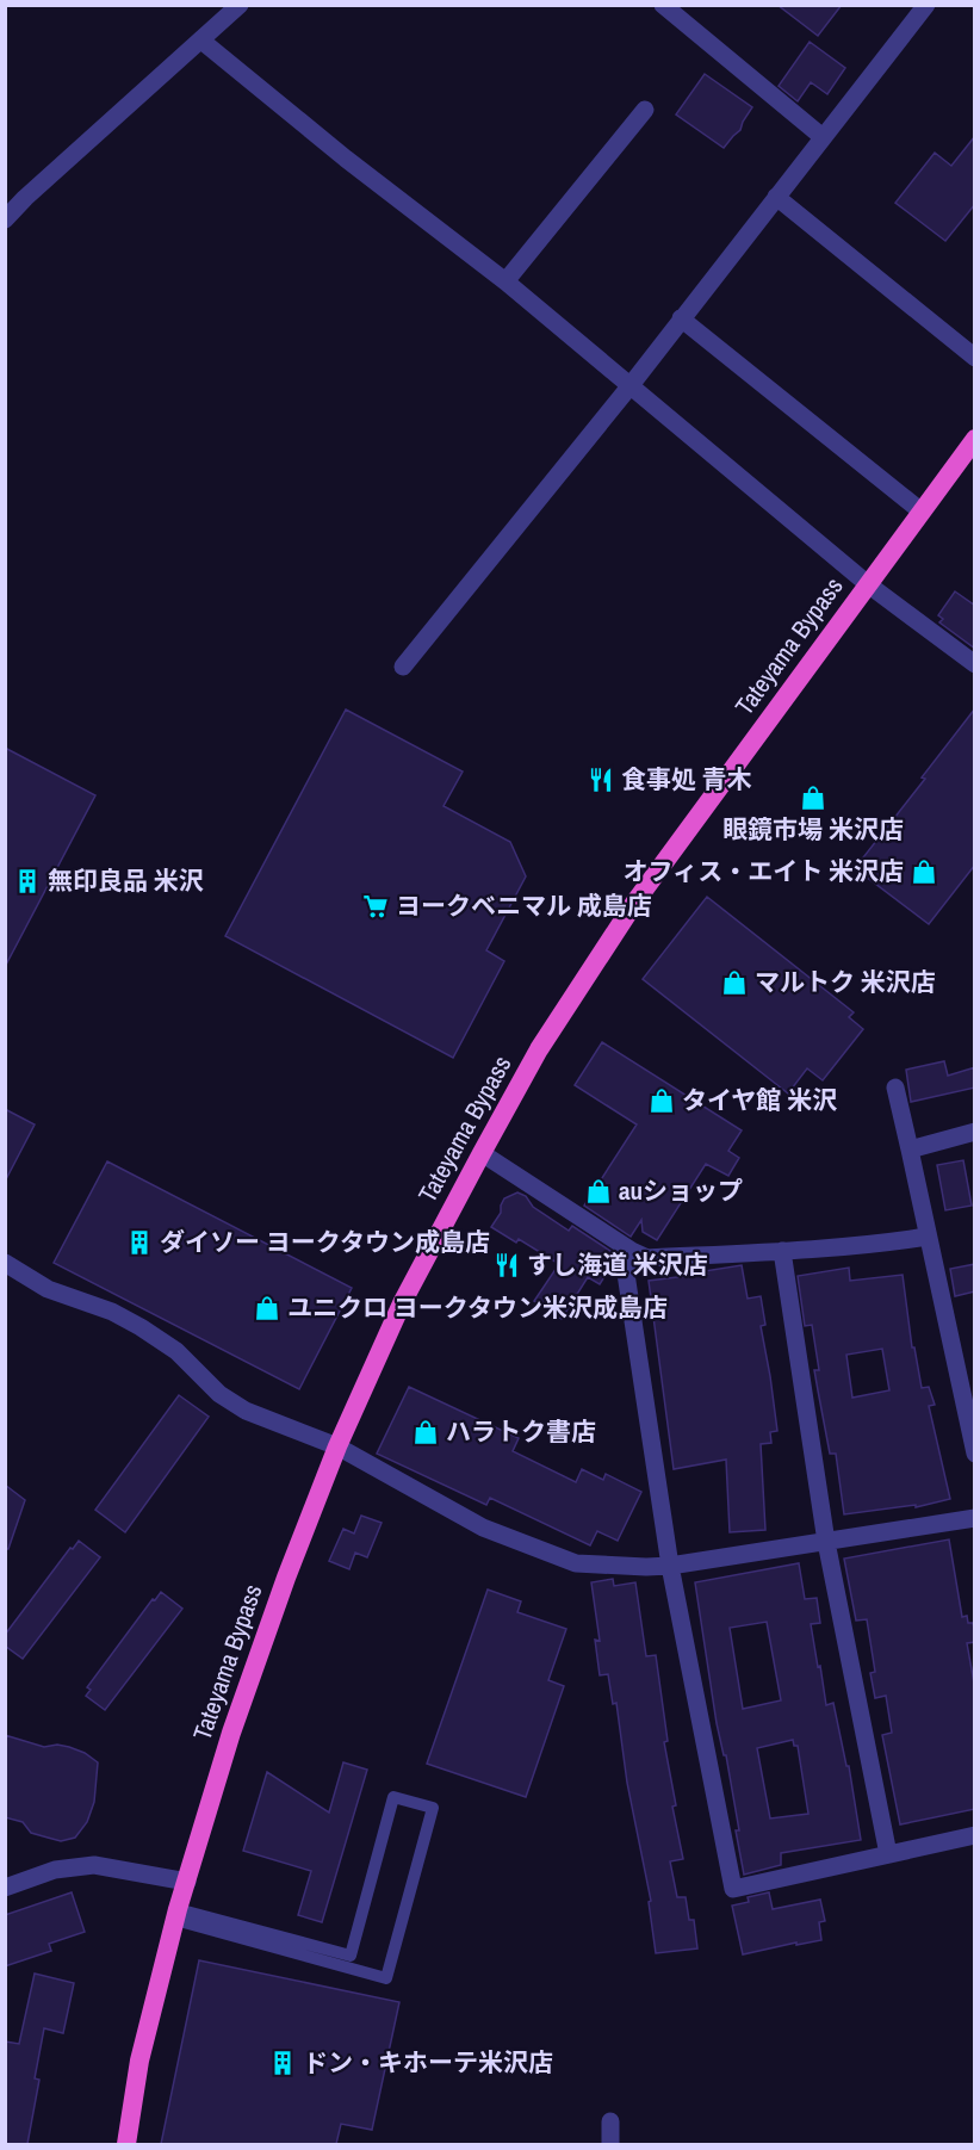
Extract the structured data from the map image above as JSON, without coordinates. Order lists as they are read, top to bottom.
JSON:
{
  "streets": {
    "highway": ["Tateyama Bypass"]
  },
  "places": {
    "restaurant": ["食事処 青木", "すし海道 米沢店"],
    "shop": [
      "眼鏡市場 米沢店",
      "オフィス・エイト 米沢店",
      "マルトク 米沢店",
      "タイヤ館 米沢",
      "auショップ",
      "ユニクロ ヨークタウン米沢成島店",
      "ハラトク書店"
    ],
    "building": ["無印良品 米沢", "ダイソー ヨークタウン成島店", "ドン・キホーテ米沢店"],
    "supermarket": ["ヨークベニマル 成島店"]
  }
}
